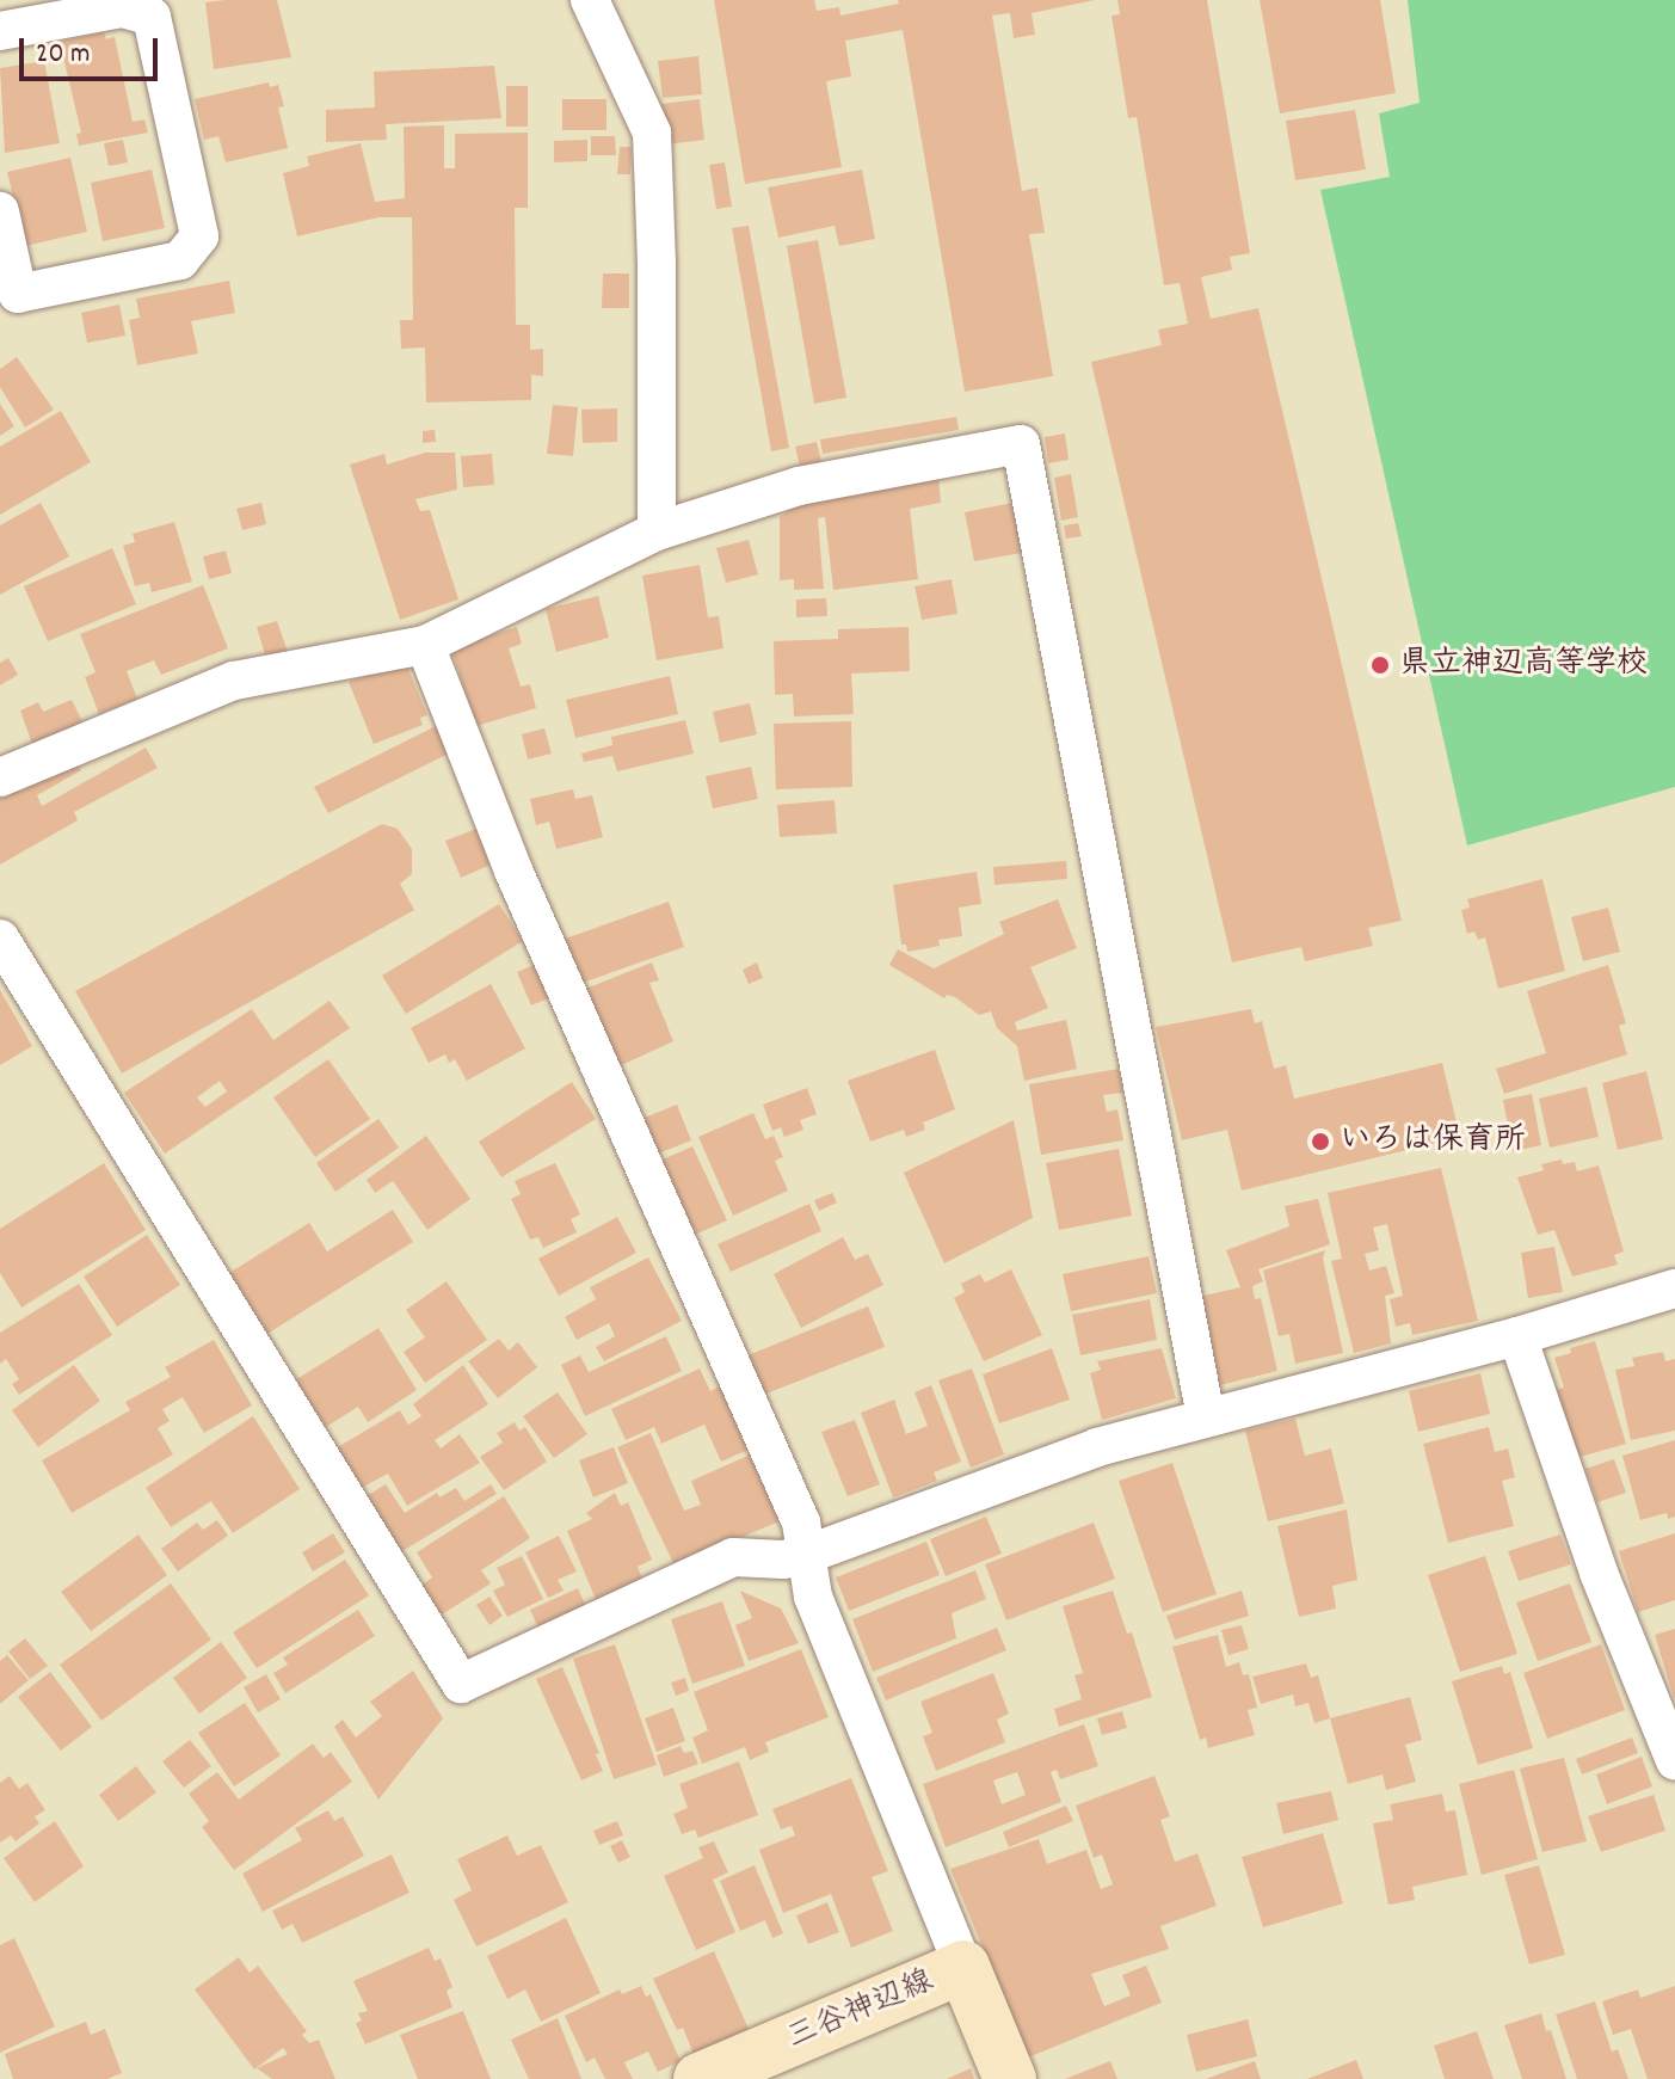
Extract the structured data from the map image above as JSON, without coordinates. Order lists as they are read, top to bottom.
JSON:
{
  "streets": {
    "main road": ["三谷神辺線"]
  },
  "places": ["県立神辺高等学校", "いろは保育所"],
  "scale_bar": "20 m"
}
